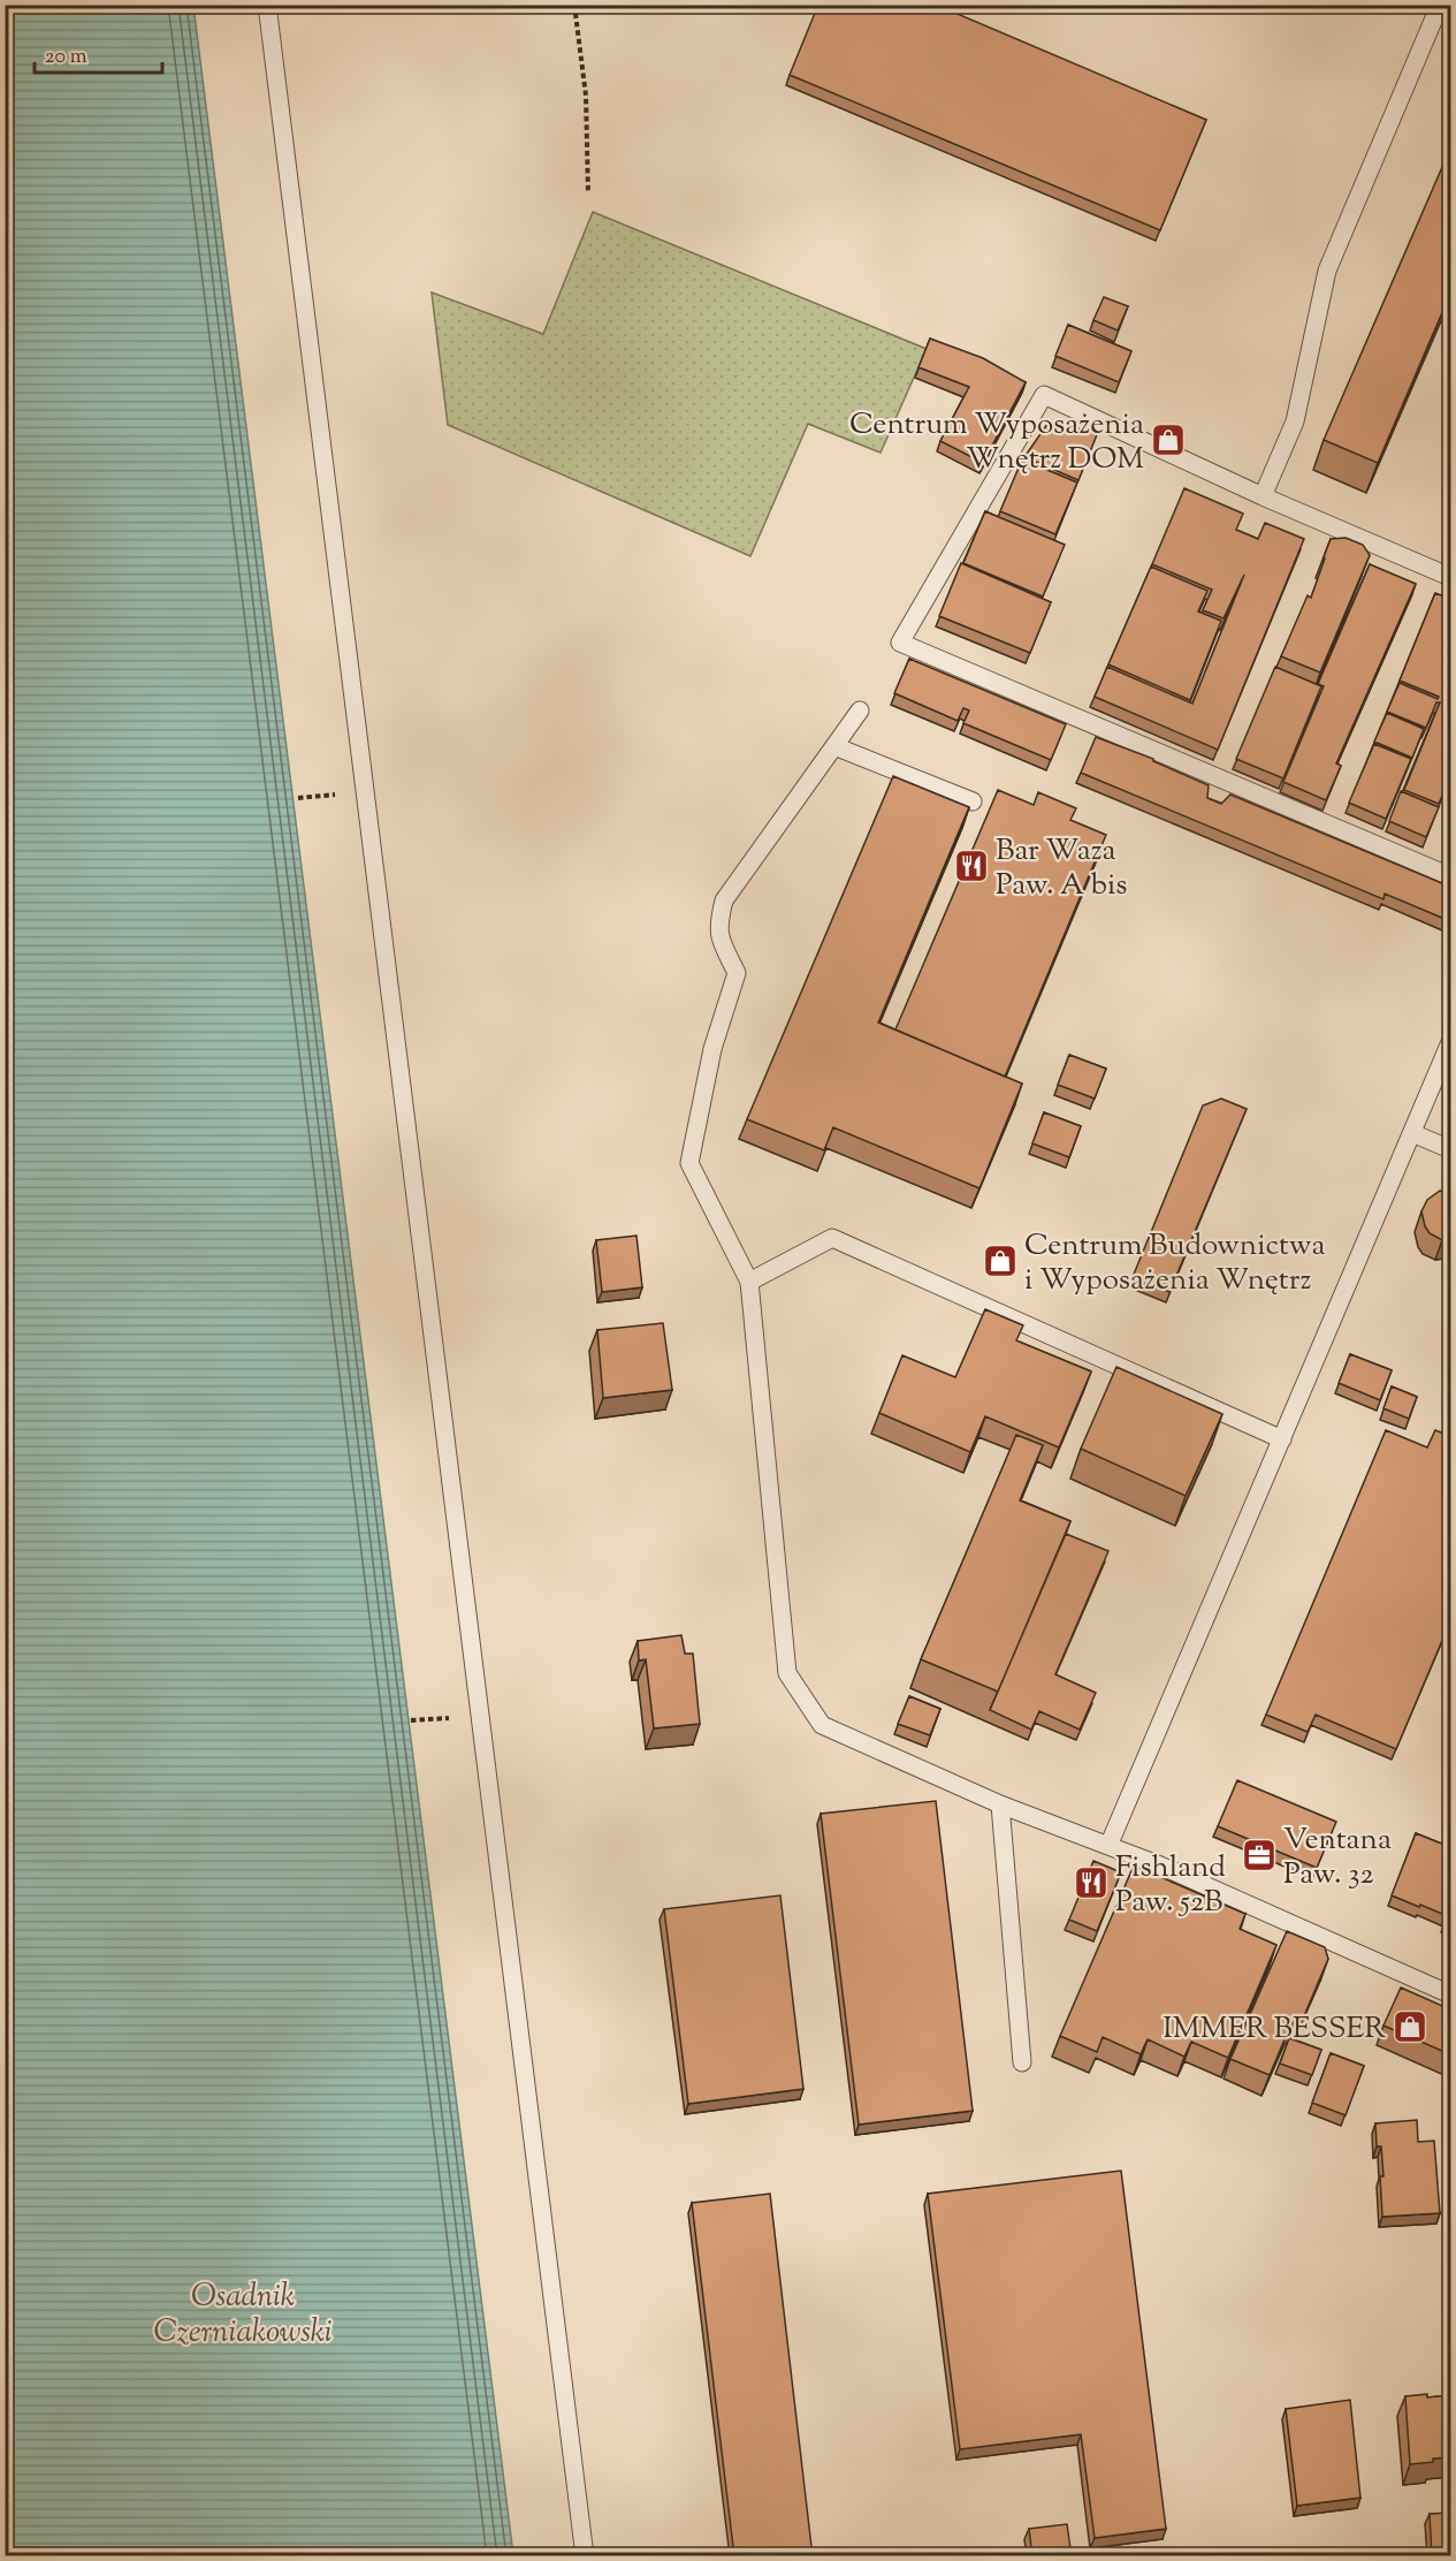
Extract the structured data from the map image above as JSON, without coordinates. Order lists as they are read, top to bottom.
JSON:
{
  "water": ["Osadnik Czerniakowski"],
  "places": {
    "shop": ["Centrum Wyposażenia Wnętrz DOM", "Centrum Budownictwa i Wyposażenia Wnętrz", "IMMER BESSER"],
    "restaurant": ["Bar Waza Paw. A bis", "Fishland Paw. 52B"],
    "office": ["Ventana Paw. 32"]
  },
  "scale_bar": "20 m"
}
